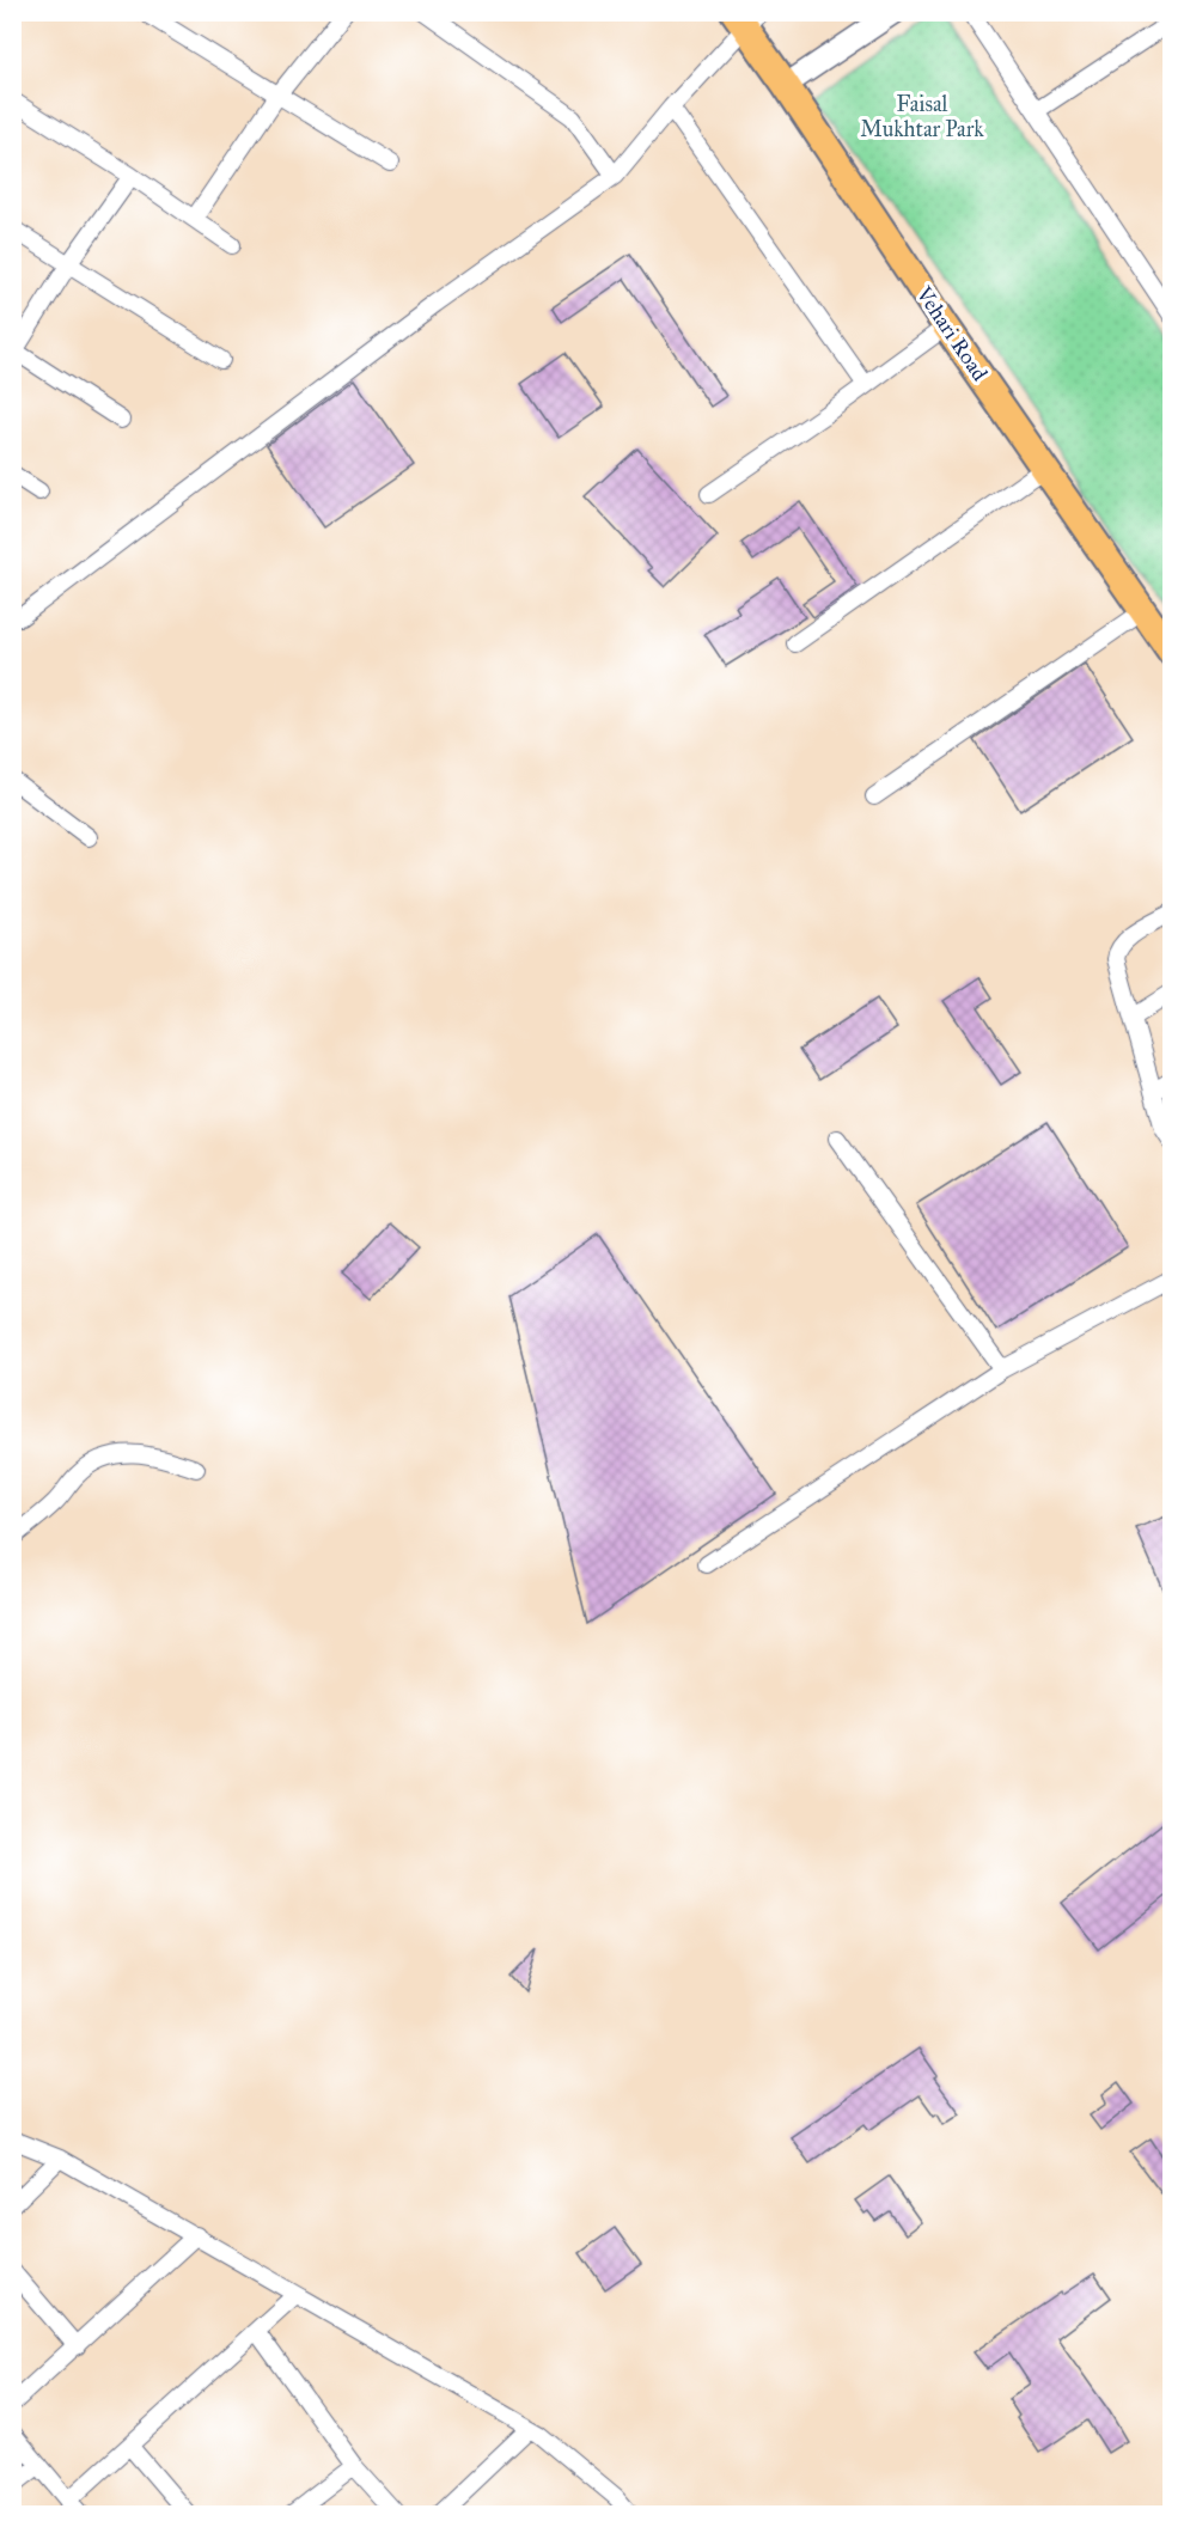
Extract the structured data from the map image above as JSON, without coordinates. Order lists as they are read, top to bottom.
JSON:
{
  "streets": {
    "main road": ["Vehari Road"]
  },
  "parks": ["Faisal Mukhtar Park"]
}
